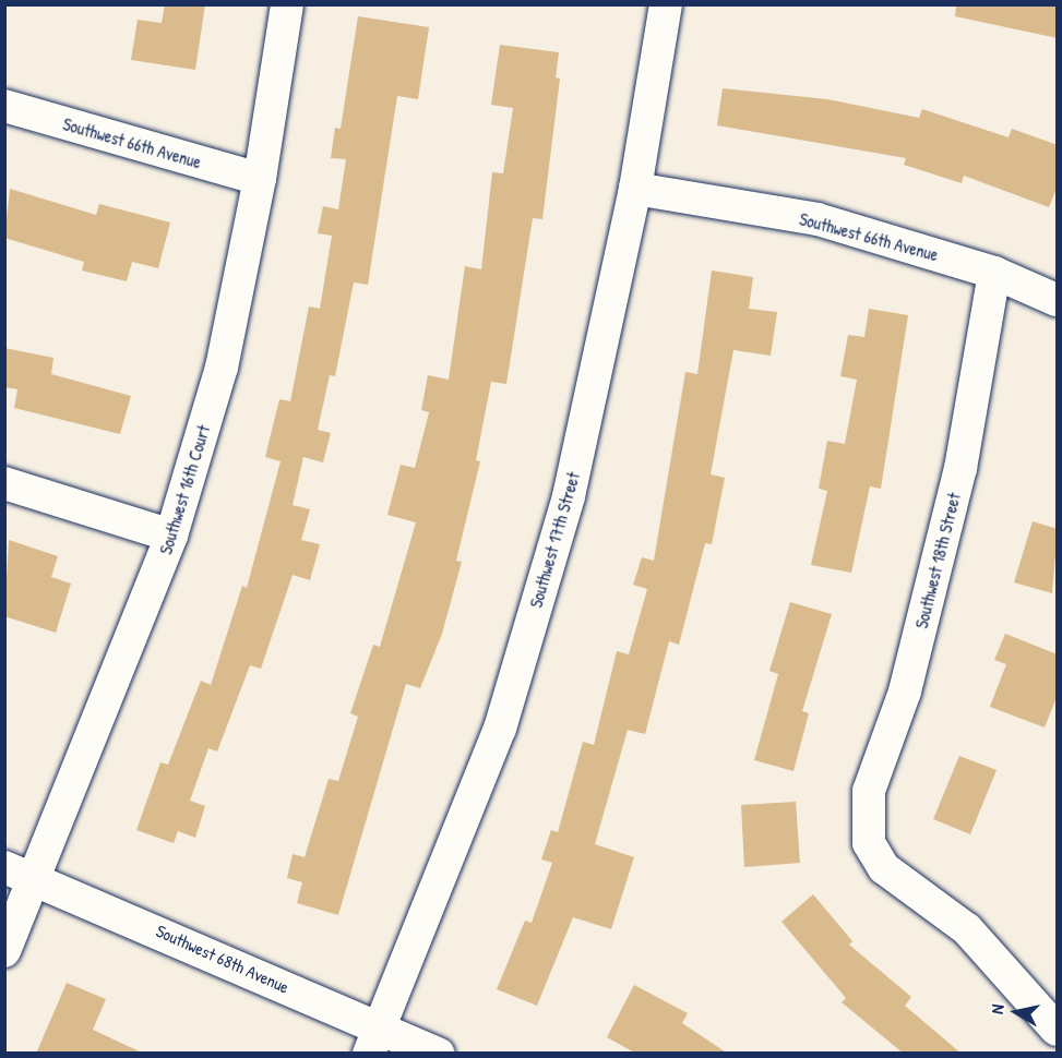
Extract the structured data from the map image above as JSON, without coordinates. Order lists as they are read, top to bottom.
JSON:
{
  "streets": {
    "street": [
      "Southwest 66th Avenue",
      "Southwest 16th Court",
      "Southwest 17th Street",
      "Southwest 18th Street",
      "Southwest 68th Avenue"
    ]
  },
  "crossings": [
    ["Southwest 66th Avenue", "Southwest 16th Court"],
    ["Southwest 66th Avenue", "Southwest 17th Street"],
    ["Southwest 66th Avenue", "Southwest 18th Street"],
    ["Southwest 16th Court", "Southwest 68th Avenue"],
    ["Southwest 17th Street", "Southwest 68th Avenue"]
  ],
  "north": "left"
}
